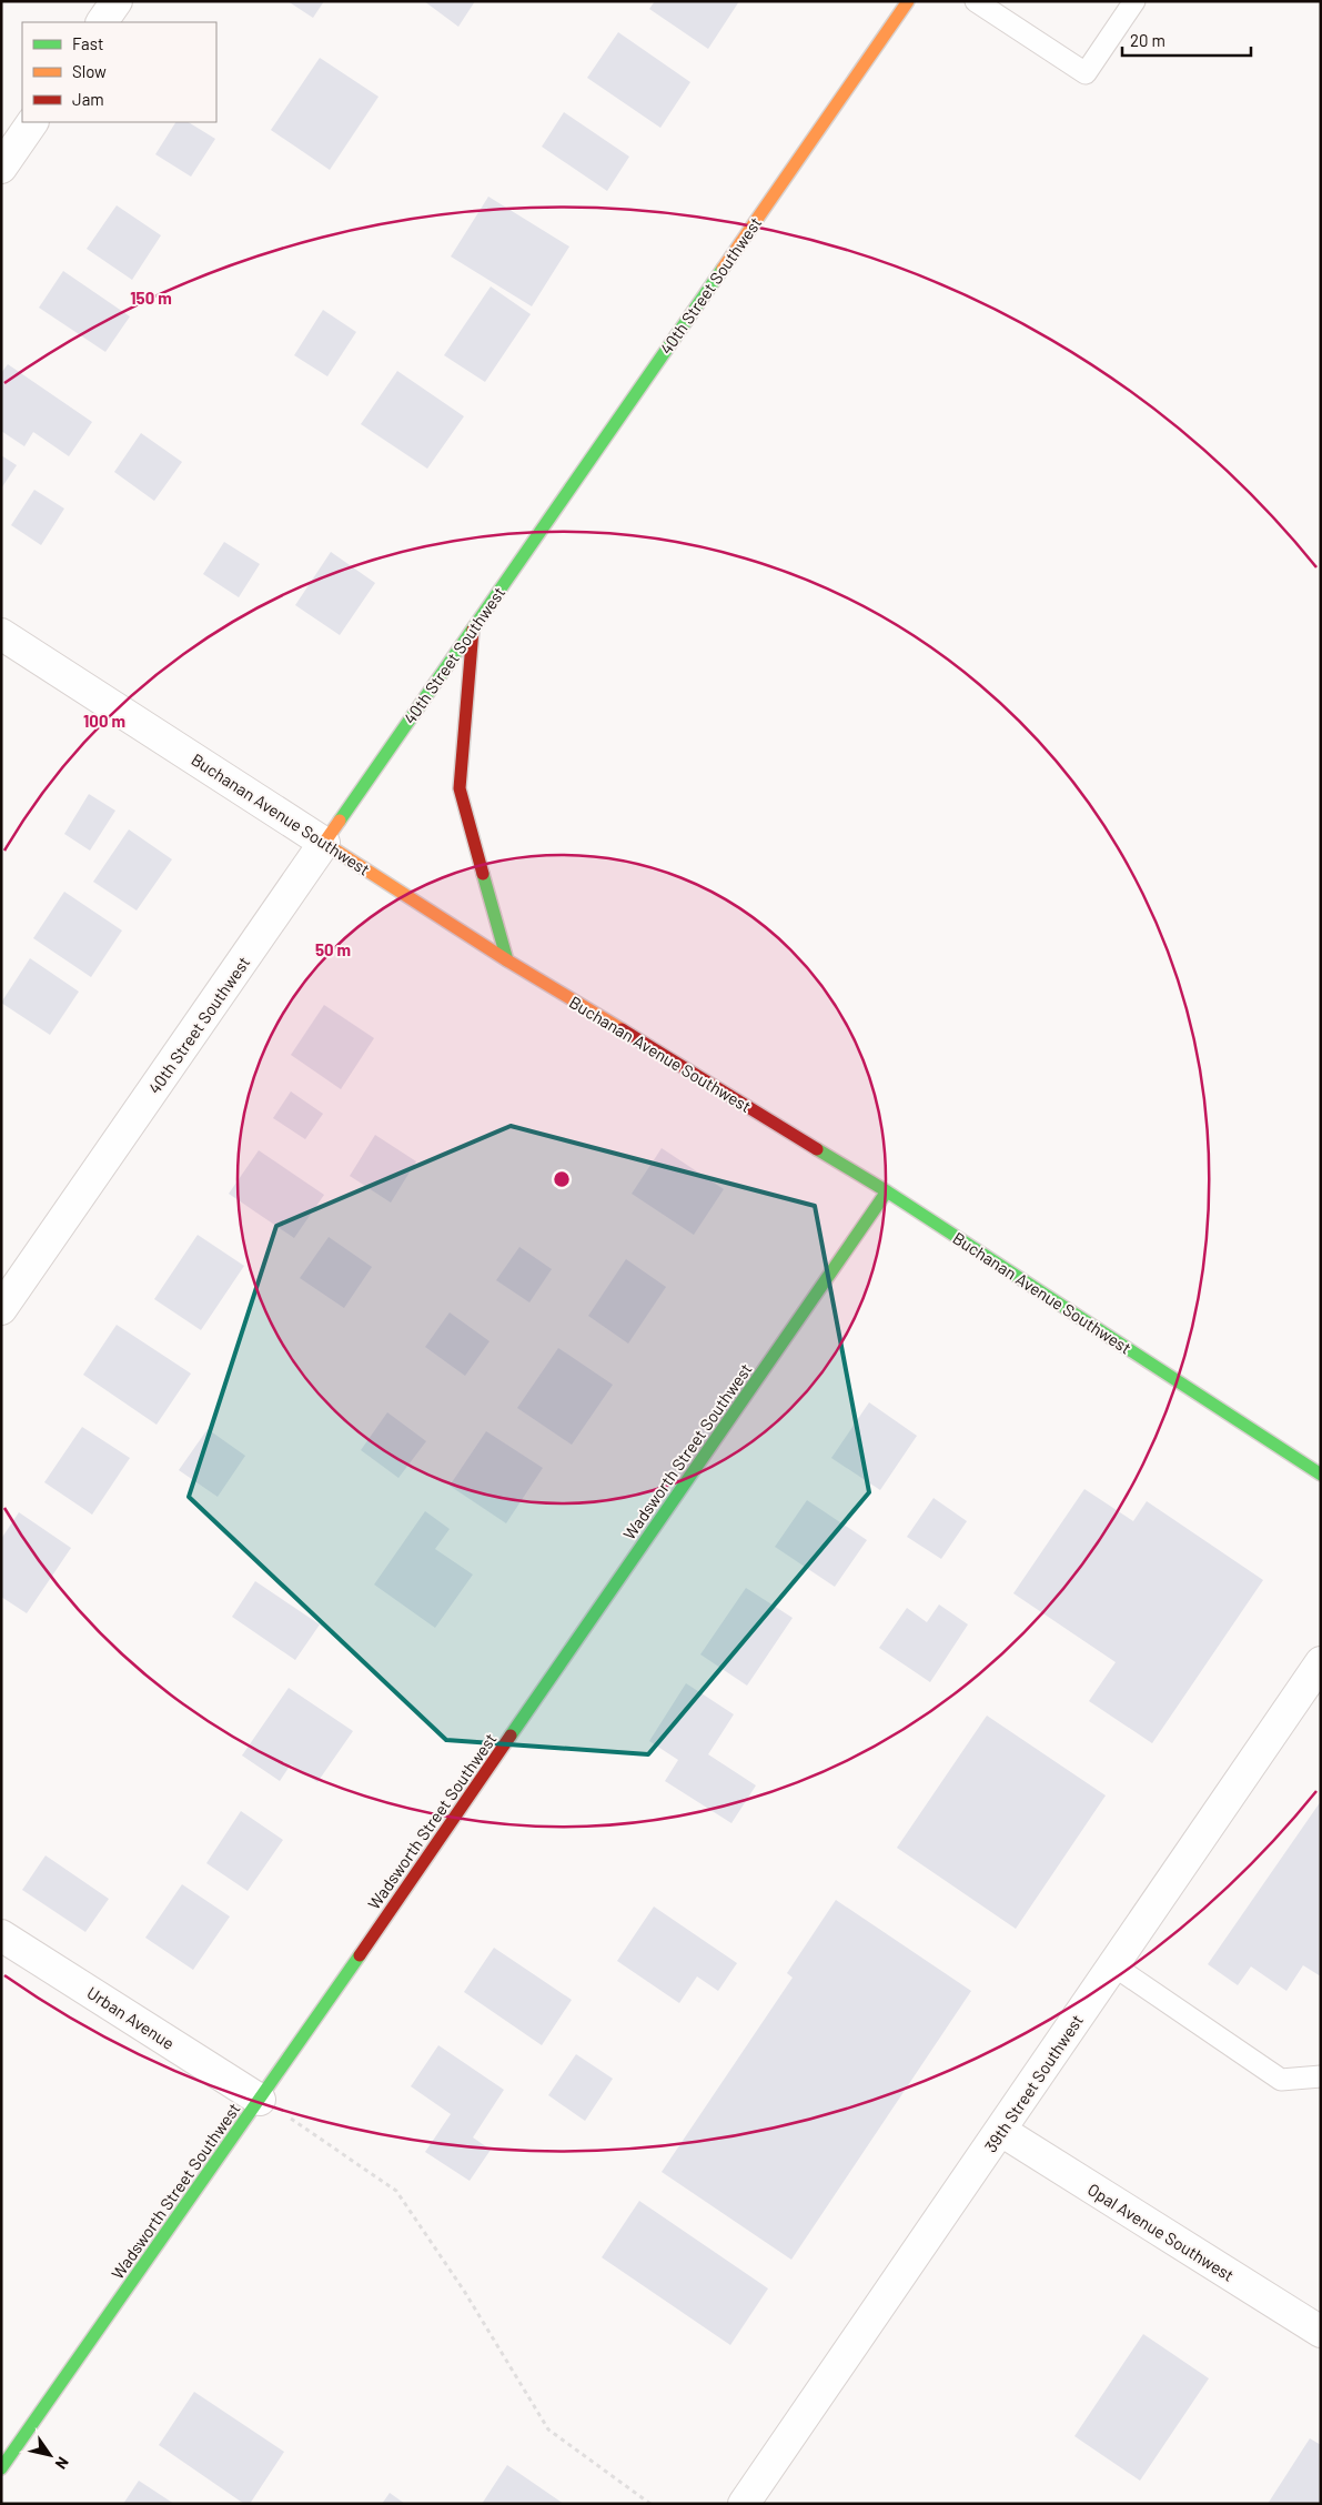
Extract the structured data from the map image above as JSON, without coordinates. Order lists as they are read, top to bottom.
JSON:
{
  "streets": {
    "street": [
      "40th Street Southwest",
      "Buchanan Avenue Southwest",
      "Wadsworth Street Southwest",
      "Urban Avenue",
      "39th Street Southwest",
      "Opal Avenue Southwest"
    ]
  },
  "crossings": [
    ["40th Street Southwest", "Buchanan Avenue Southwest"],
    ["Buchanan Avenue Southwest", "Wadsworth Street Southwest"],
    ["Wadsworth Street Southwest", "Urban Avenue"],
    ["39th Street Southwest", "Opal Avenue Southwest"]
  ],
  "legend": ["Fast", "Slow", "Jam"],
  "scale_bar": "20 m",
  "north": "bottom right",
  "rings": ["150 m", "100 m", "50 m"]
}
